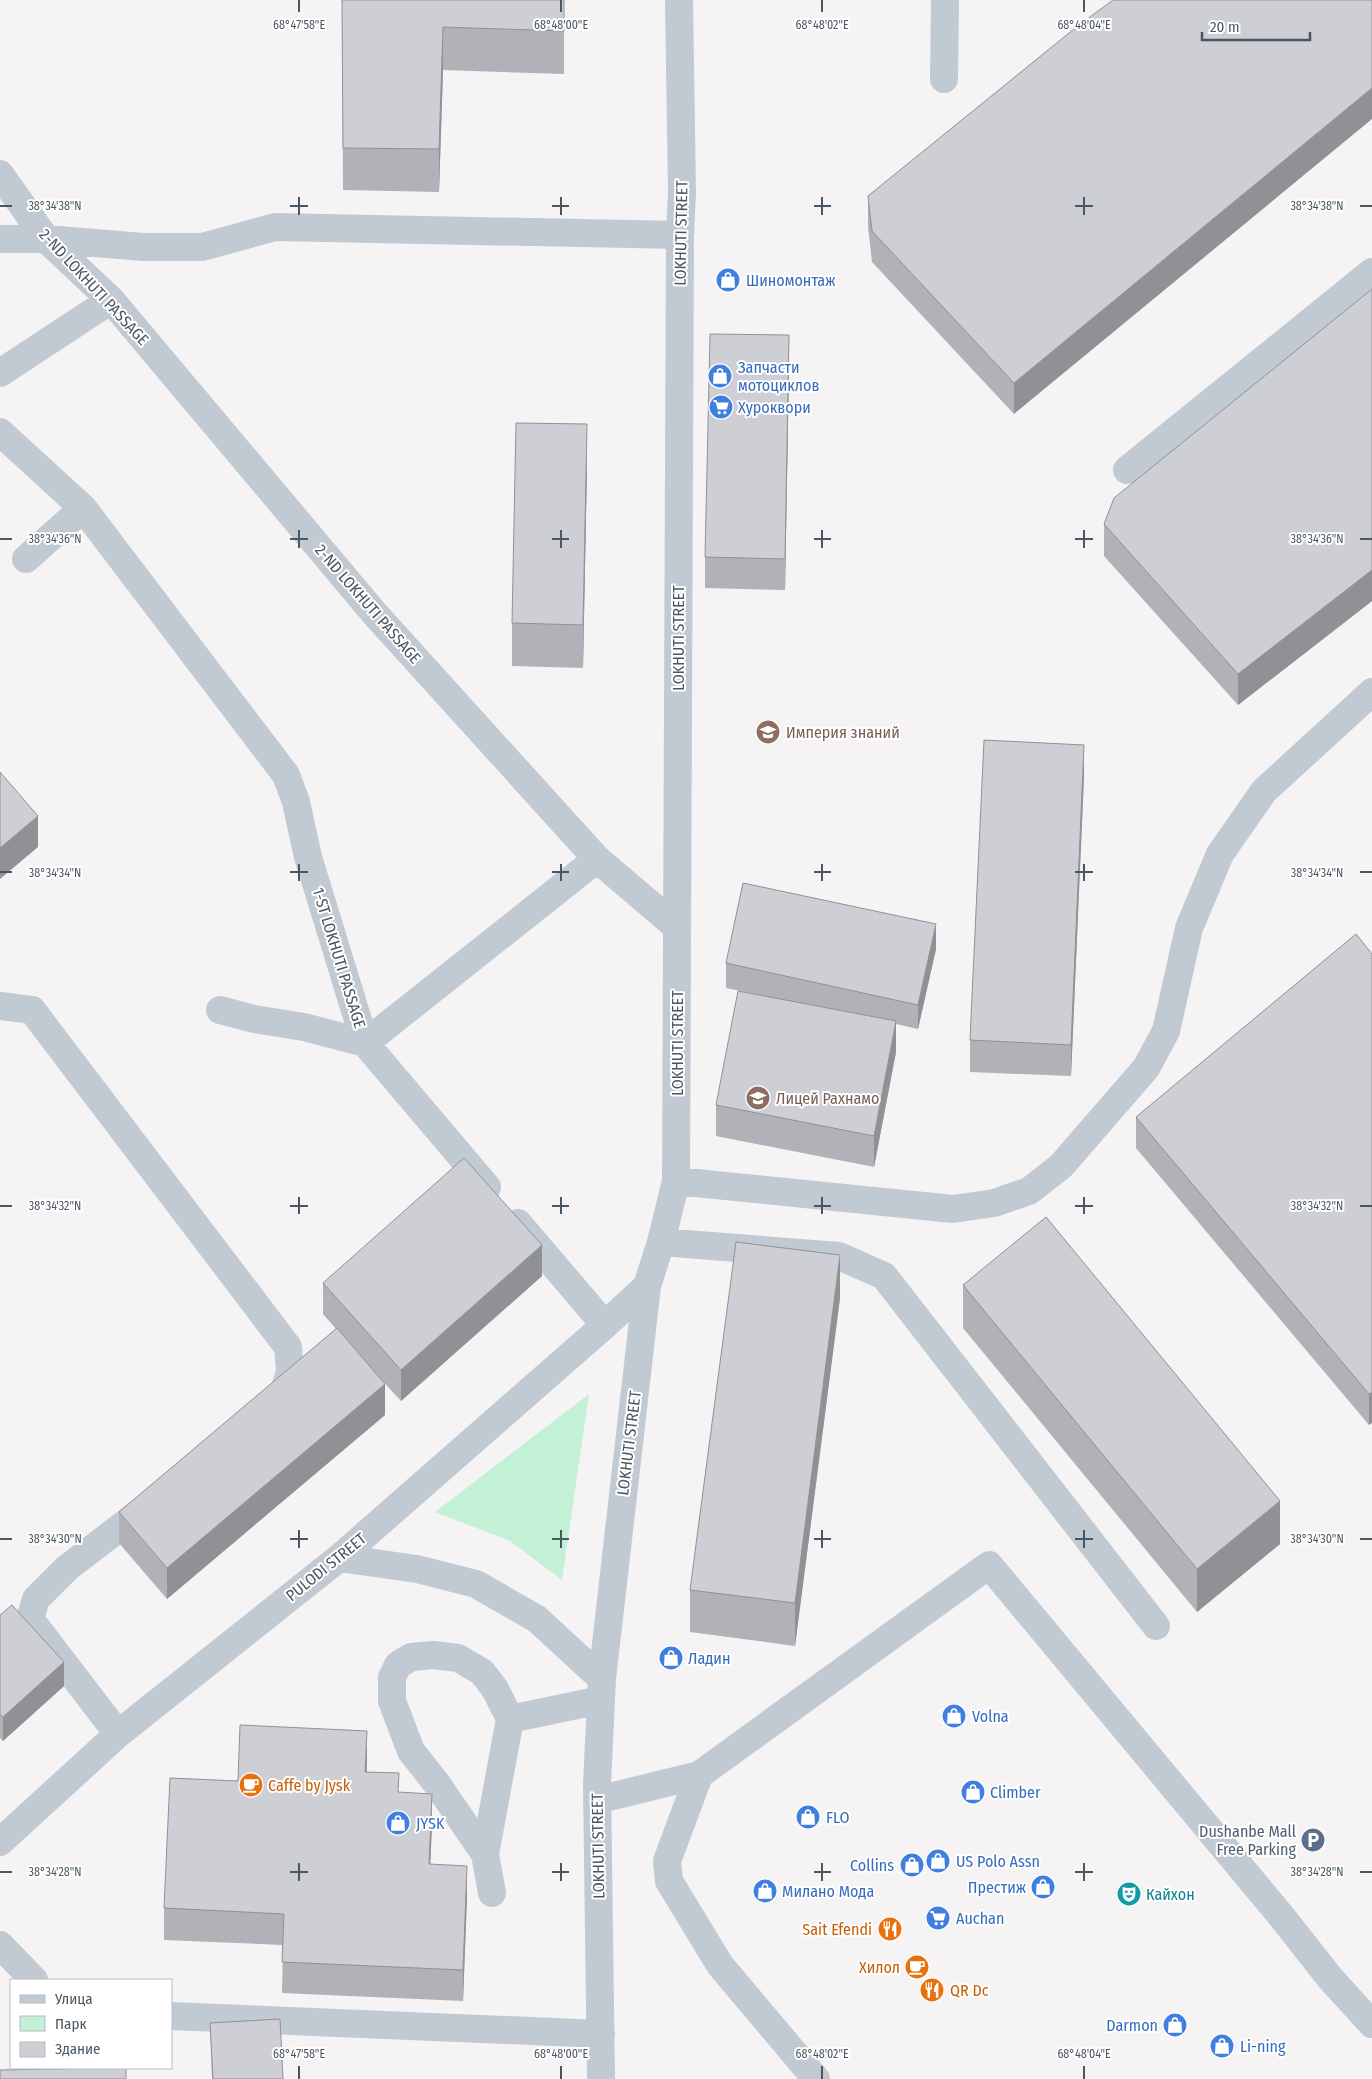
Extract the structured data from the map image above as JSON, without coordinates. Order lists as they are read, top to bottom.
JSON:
{
  "streets": {
    "street": [
      "LOKHUTI STREET",
      "2-ND LOKHUTI PASSAGE",
      "1-ST LOKHUTI PASSAGE",
      "PULODI STREET"
    ]
  },
  "crossings": [
    ["LOKHUTI STREET", "2-ND LOKHUTI PASSAGE"],
    ["LOKHUTI STREET", "PULODI STREET"],
    ["1-ST LOKHUTI PASSAGE", "PULODI STREET"]
  ],
  "places": {
    "shop": [
      "Шиномонтаж",
      "Запчасти мотоциклов",
      "Ладин",
      "Volna",
      "Climber",
      "FLO",
      "JYSK",
      "US Polo Assn",
      "Collins",
      "Престиж",
      "Милано Мода",
      "Darmon",
      "Li-ning"
    ],
    "supermarket": ["Хуроквори", "Auchan"],
    "school or university": ["Империя знаний", "Лицей Рахнамо"],
    "cafe": ["Caffe by Jysk", "Хилол"],
    "parking": ["Dushanbe Mall Free Parking"],
    "theatre": ["Кайхон"],
    "restaurant": ["Sait Efendi", "QR Dc"]
  },
  "legend": ["Улица", "Парк", "Здание"],
  "scale_bar": "20 m",
  "coordinates": [
    "68°47'58\"E",
    "68°48'00\"E",
    "68°48'02\"E",
    "68°48'04\"E",
    "38°34'38\"N",
    "38°34'36\"N",
    "38°34'34\"N",
    "38°34'32\"N",
    "38°34'30\"N",
    "38°34'28\"N"
  ]
}
